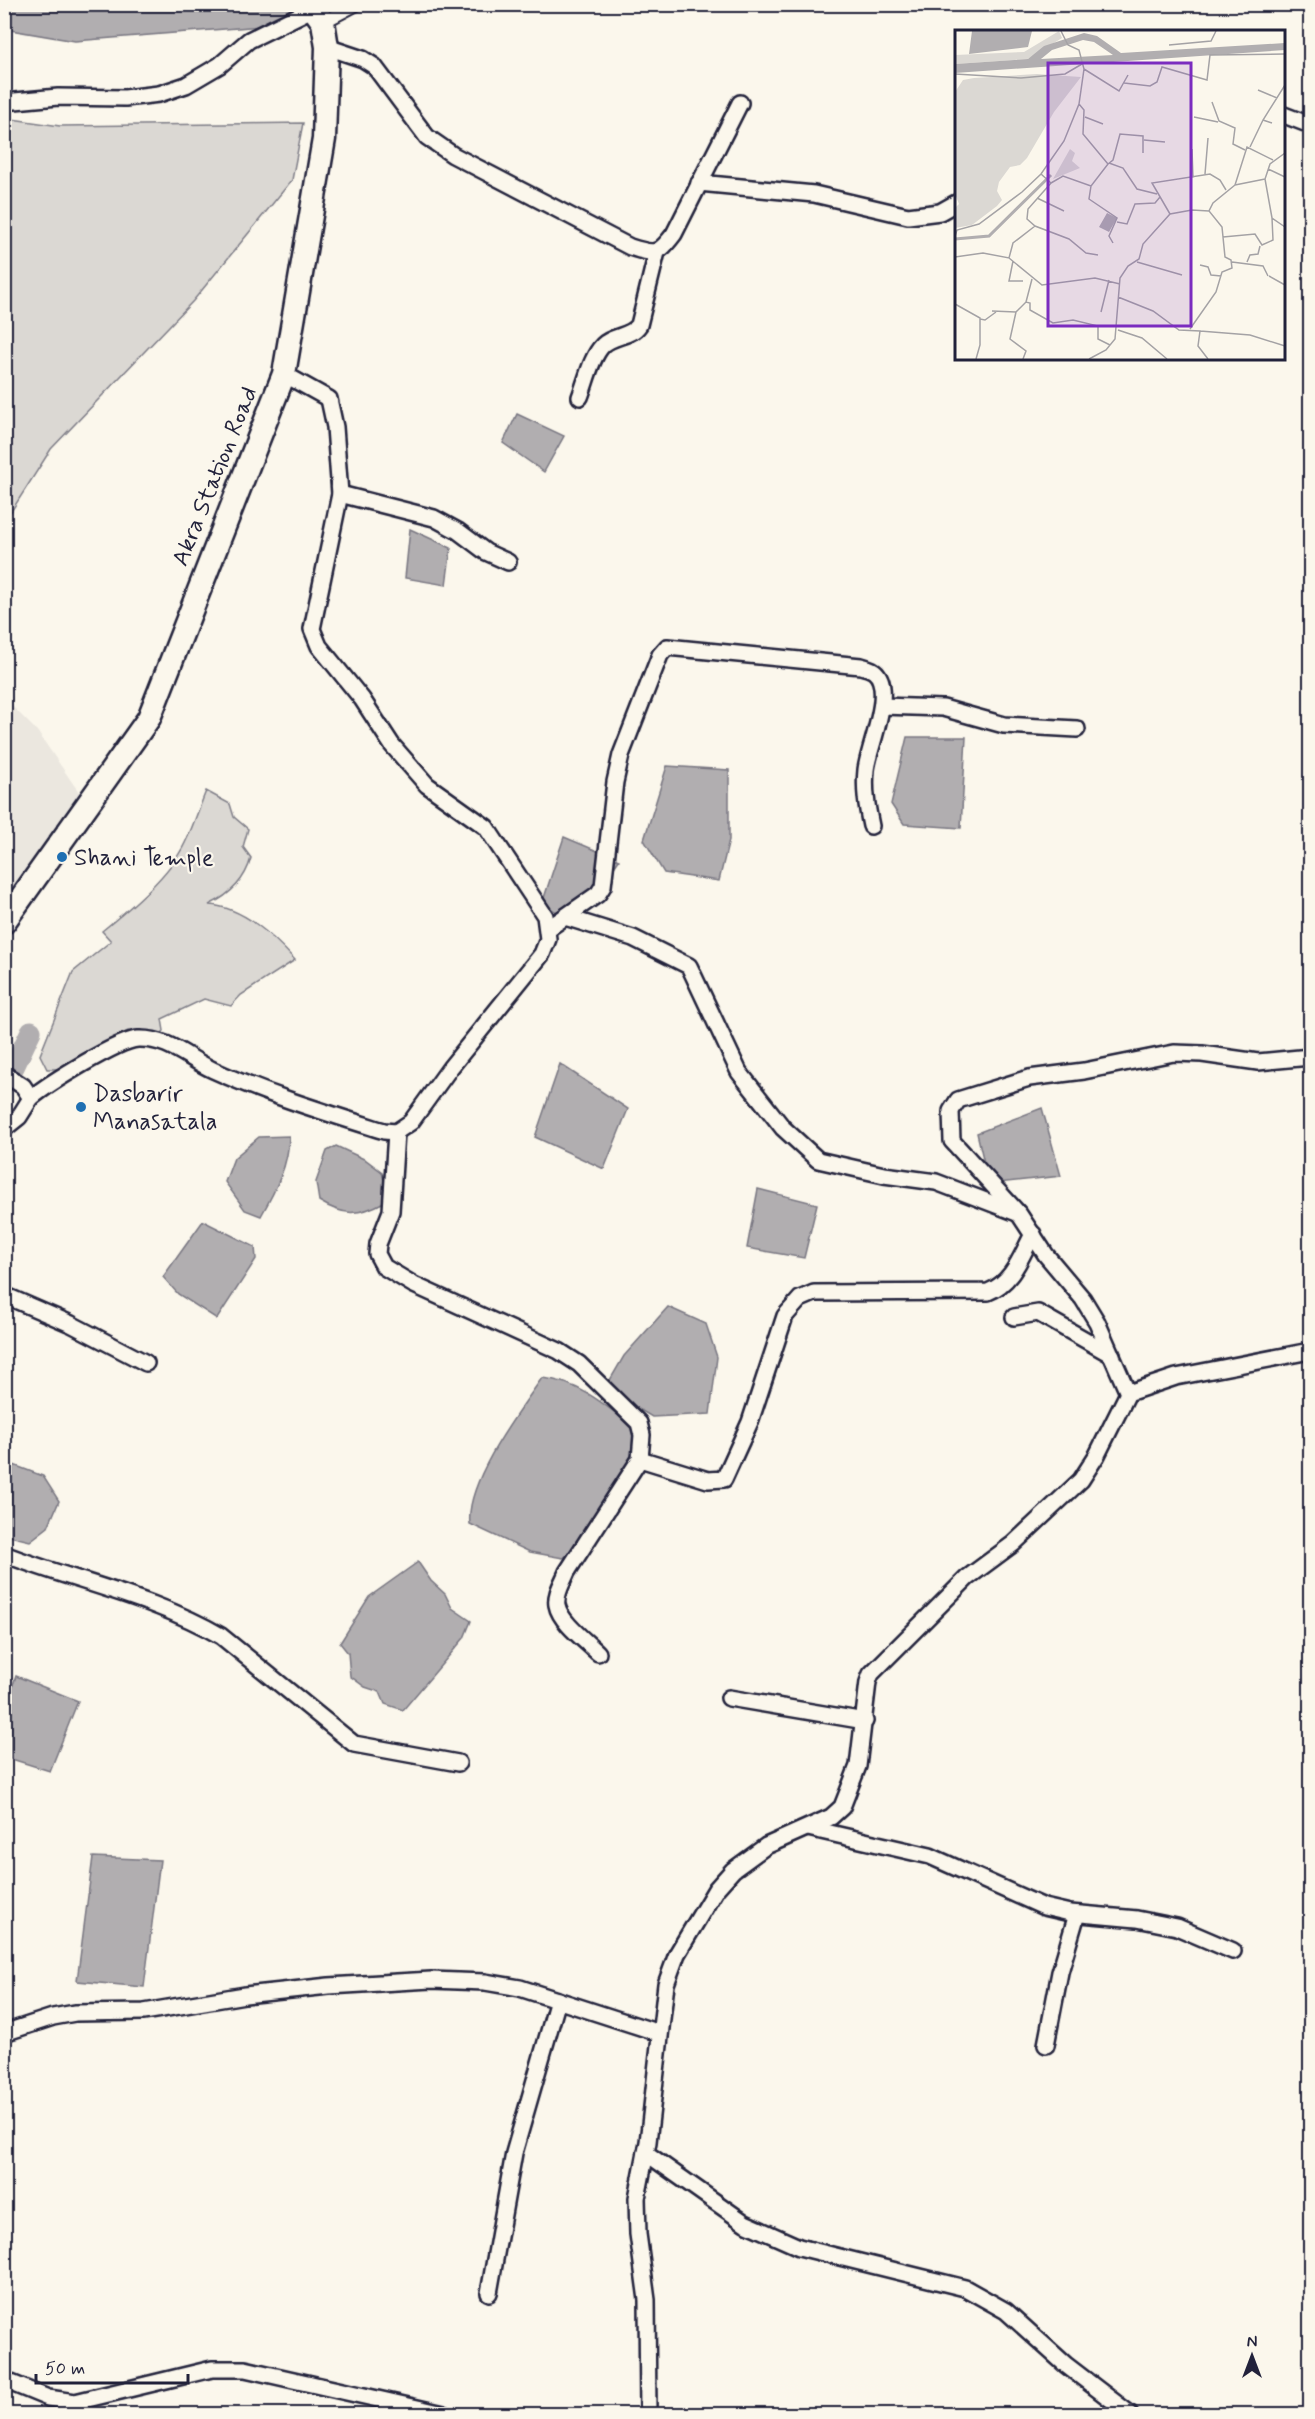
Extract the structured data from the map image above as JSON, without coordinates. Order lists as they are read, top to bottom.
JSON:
{
  "streets": {
    "main road": ["Akra Station Road"]
  },
  "places": ["Shani Temple", "Dasbarir Manasatala"],
  "scale_bar": "50 m",
  "north": "top"
}
